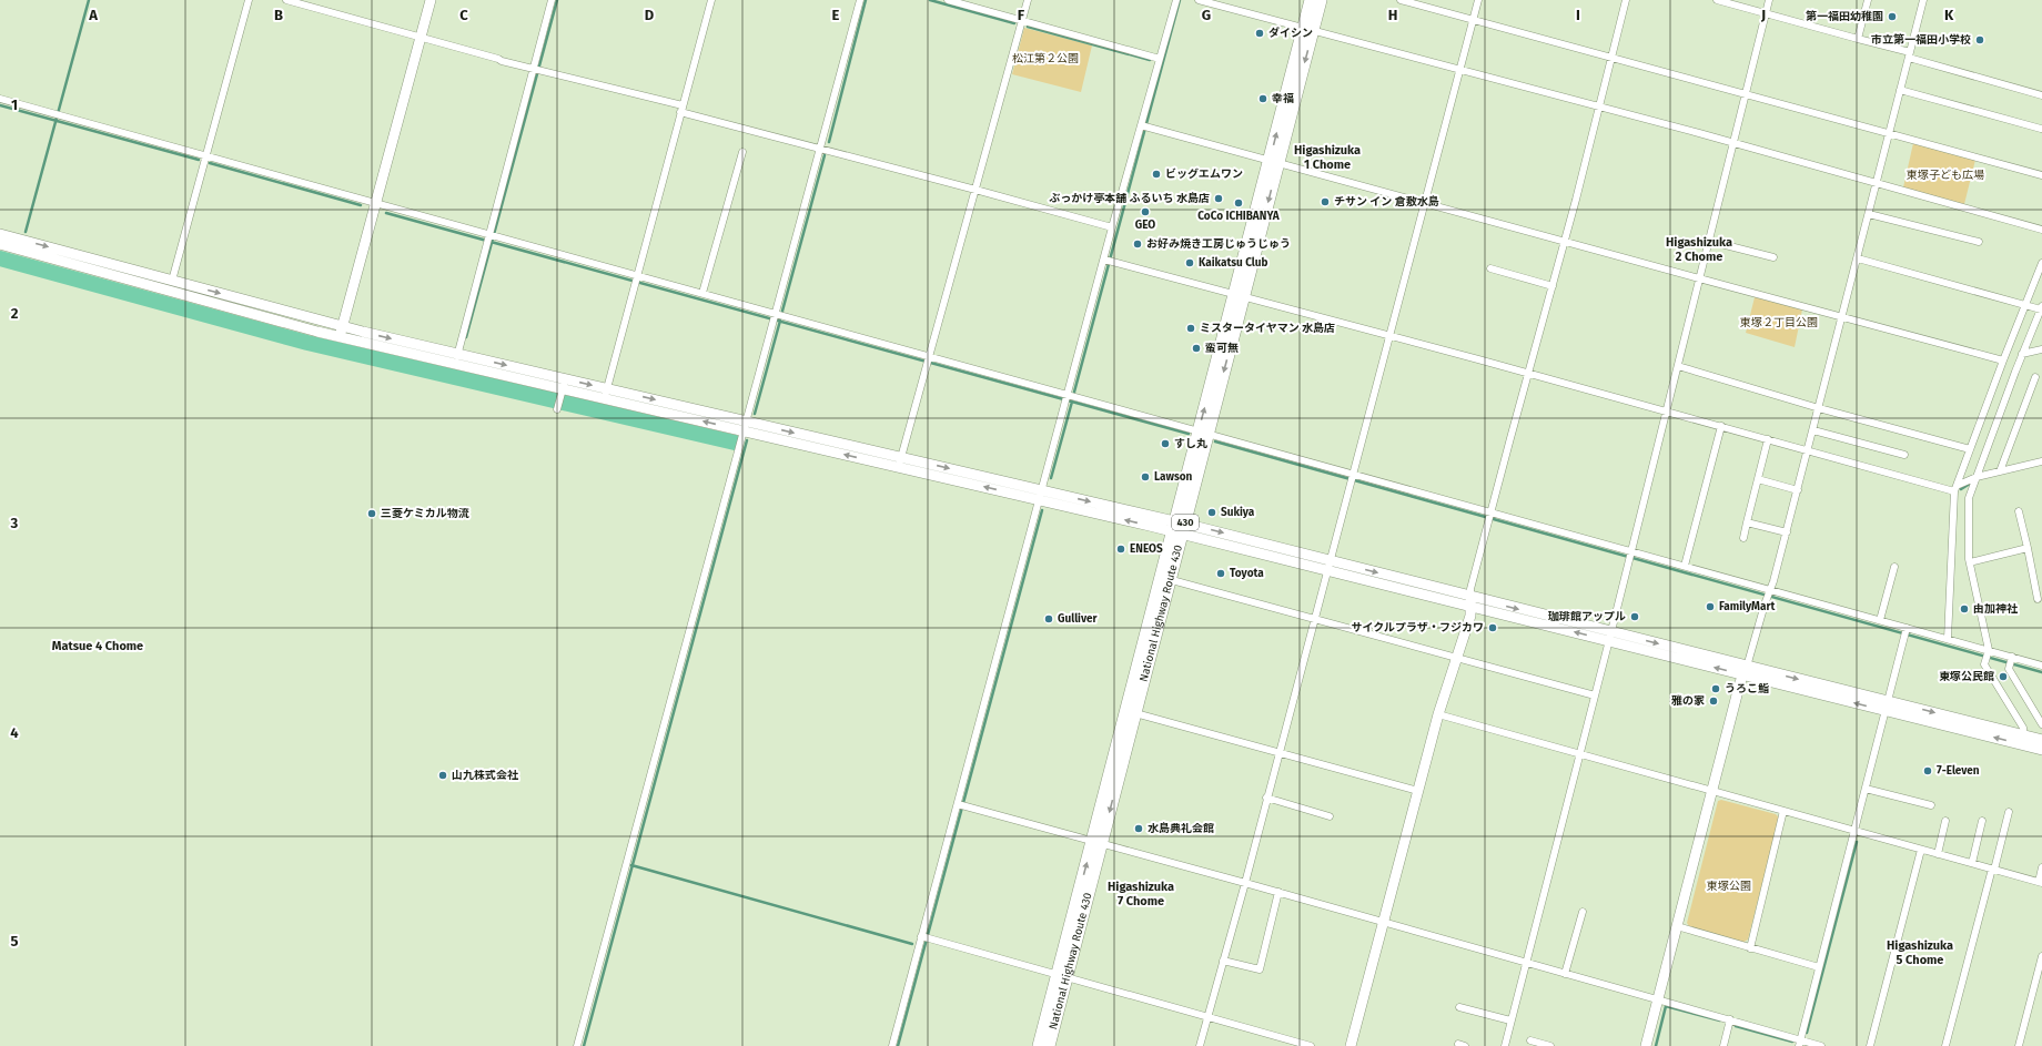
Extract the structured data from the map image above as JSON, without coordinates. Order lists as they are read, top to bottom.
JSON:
{
  "streets": {
    "highway": ["430", "National Highway Route 430"]
  },
  "districts": [
    "Higashizuka 1 Chome",
    "Higashizuka 2 Chome",
    "Matsue 4 Chome",
    "Higashizuka 7 Chome",
    "Higashizuka 5 Chome"
  ],
  "parks": [
    "松江第２公園",
    "東塚子ども広場",
    "東塚２丁目公園",
    "東塚公園"
  ],
  "places": [
    "第一福田幼稚園",
    "ダイシン",
    "市立第一福田小学校",
    "幸福",
    "ビッグエムワン",
    "ぶっかけ亭本舗 ふるいち 水島店",
    "チサン イン 倉敷水島",
    "CoCo ICHIBANYA",
    "GEO",
    "お好み焼き工房じゅうじゅう",
    "Kaikatsu Club",
    "ミスタータイヤマン 水島店",
    "蛮可無",
    "すし丸",
    "Lawson",
    "Sukiya",
    "三菱ケミカル物流",
    "ENEOS",
    "Toyota",
    "FamilyMart",
    "由加神社",
    "珈琲館アップル",
    "Gulliver",
    "サイクルプラザ・フジカワ",
    "東塚公民館",
    "うろこ鮨",
    "雅の家",
    "7-Eleven",
    "山九株式会社",
    "水島典礼会館"
  ],
  "grid": {
    "columns": [
      "A",
      "B",
      "C",
      "D",
      "E",
      "F",
      "G",
      "H",
      "I",
      "J",
      "K"
    ],
    "rows": [
      "1",
      "2",
      "3",
      "4",
      "5"
    ]
  }
}
